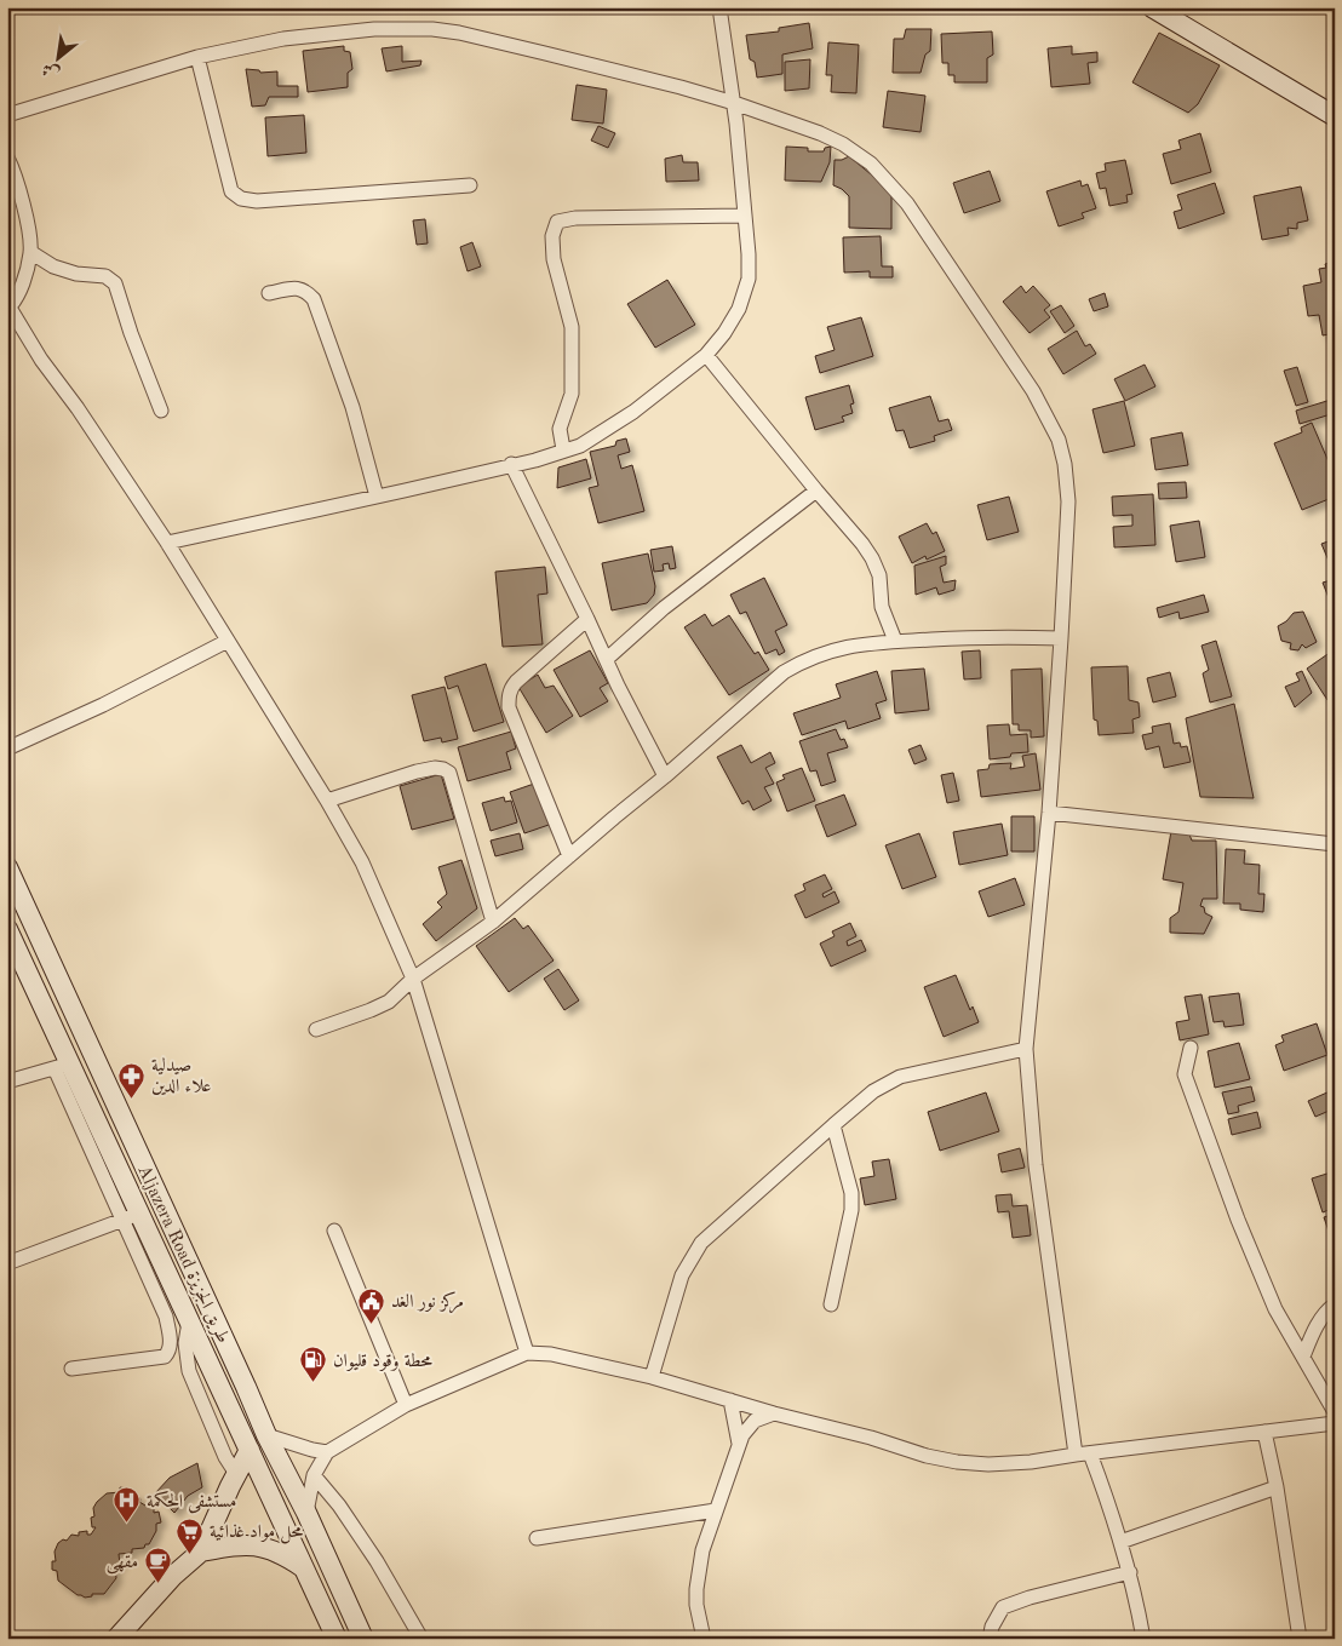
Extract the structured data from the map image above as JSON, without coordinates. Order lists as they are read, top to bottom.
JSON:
{
  "streets": {
    "main road": ["Aljazera Road طريق الجزيزة"]
  },
  "places": {
    "pharmacy": ["صيدلية علاء الدين"],
    "public building": ["مركز نور الغد"],
    "fuel station": ["محطة وقود قليوان"],
    "hospital": ["مستشفى الحكمة"],
    "supermarket": ["محل مواد غذائية"],
    "cafe": ["مقهى"]
  },
  "north": "bottom left"
}
